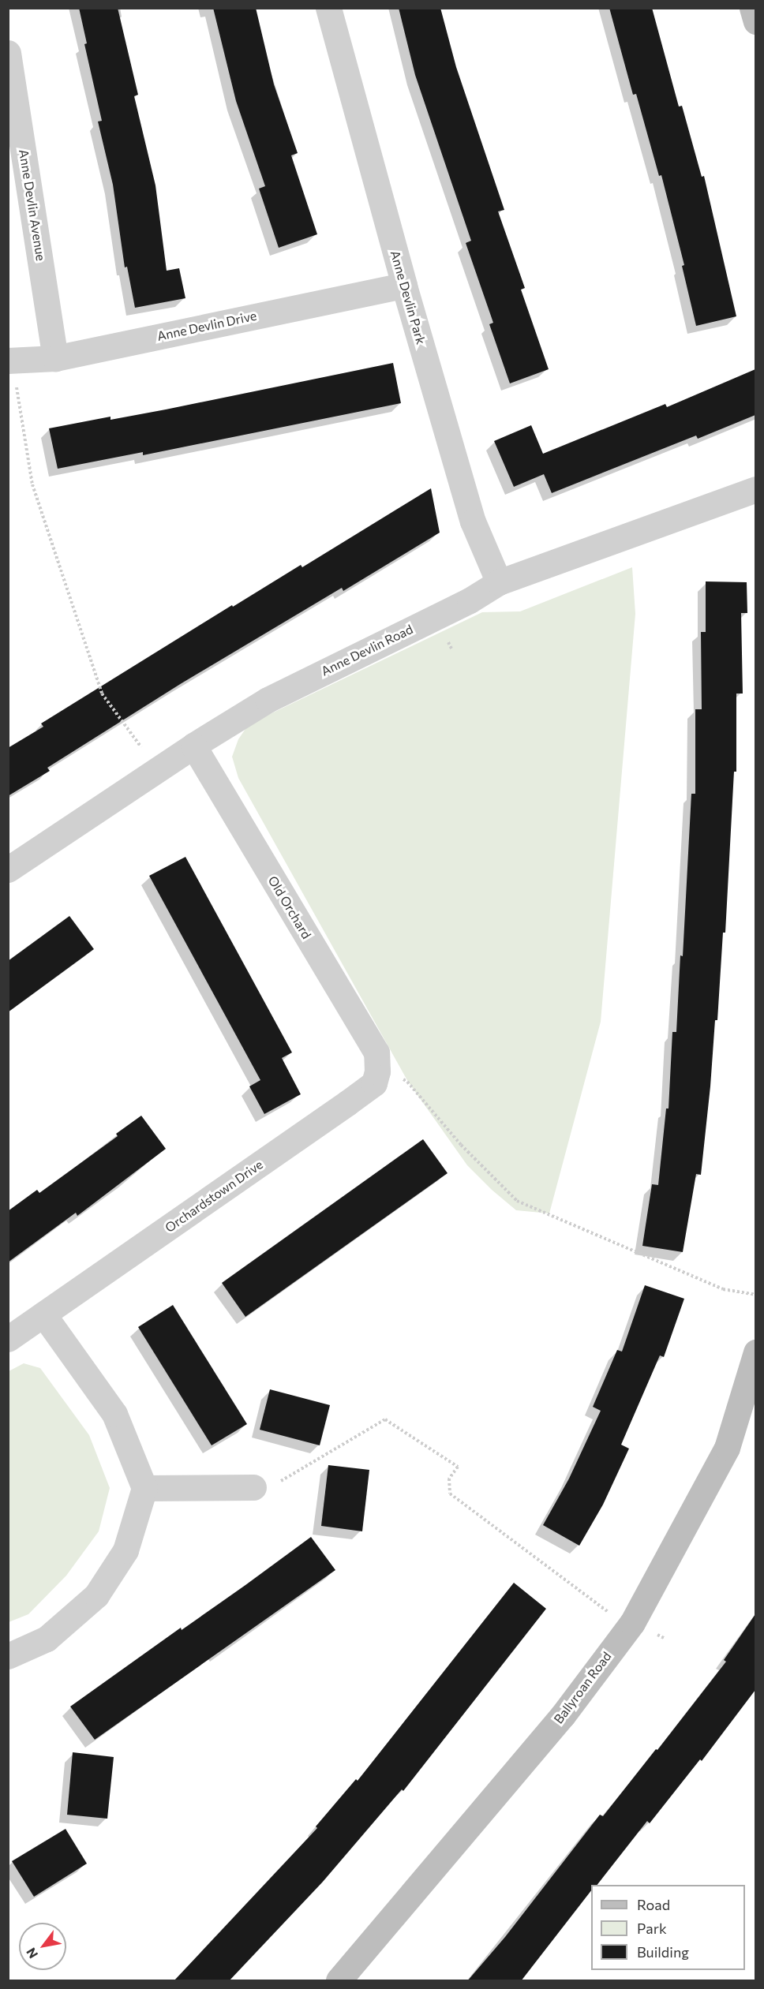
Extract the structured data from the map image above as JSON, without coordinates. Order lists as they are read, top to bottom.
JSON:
{
  "streets": {
    "main road": ["Ballyroan Road"],
    "street": [
      "Anne Devlin Avenue",
      "Anne Devlin Park",
      "Anne Devlin Drive",
      "Anne Devlin Road",
      "Old Orchard",
      "Orchardstown Drive"
    ]
  },
  "crossings": [
    ["Anne Devlin Avenue", "Anne Devlin Drive"],
    ["Anne Devlin Park", "Anne Devlin Drive"],
    ["Anne Devlin Park", "Anne Devlin Road"],
    ["Anne Devlin Road", "Old Orchard"],
    ["Old Orchard", "Orchardstown Drive"]
  ],
  "legend": ["Road", "Park", "Building"],
  "north": "bottom left"
}
